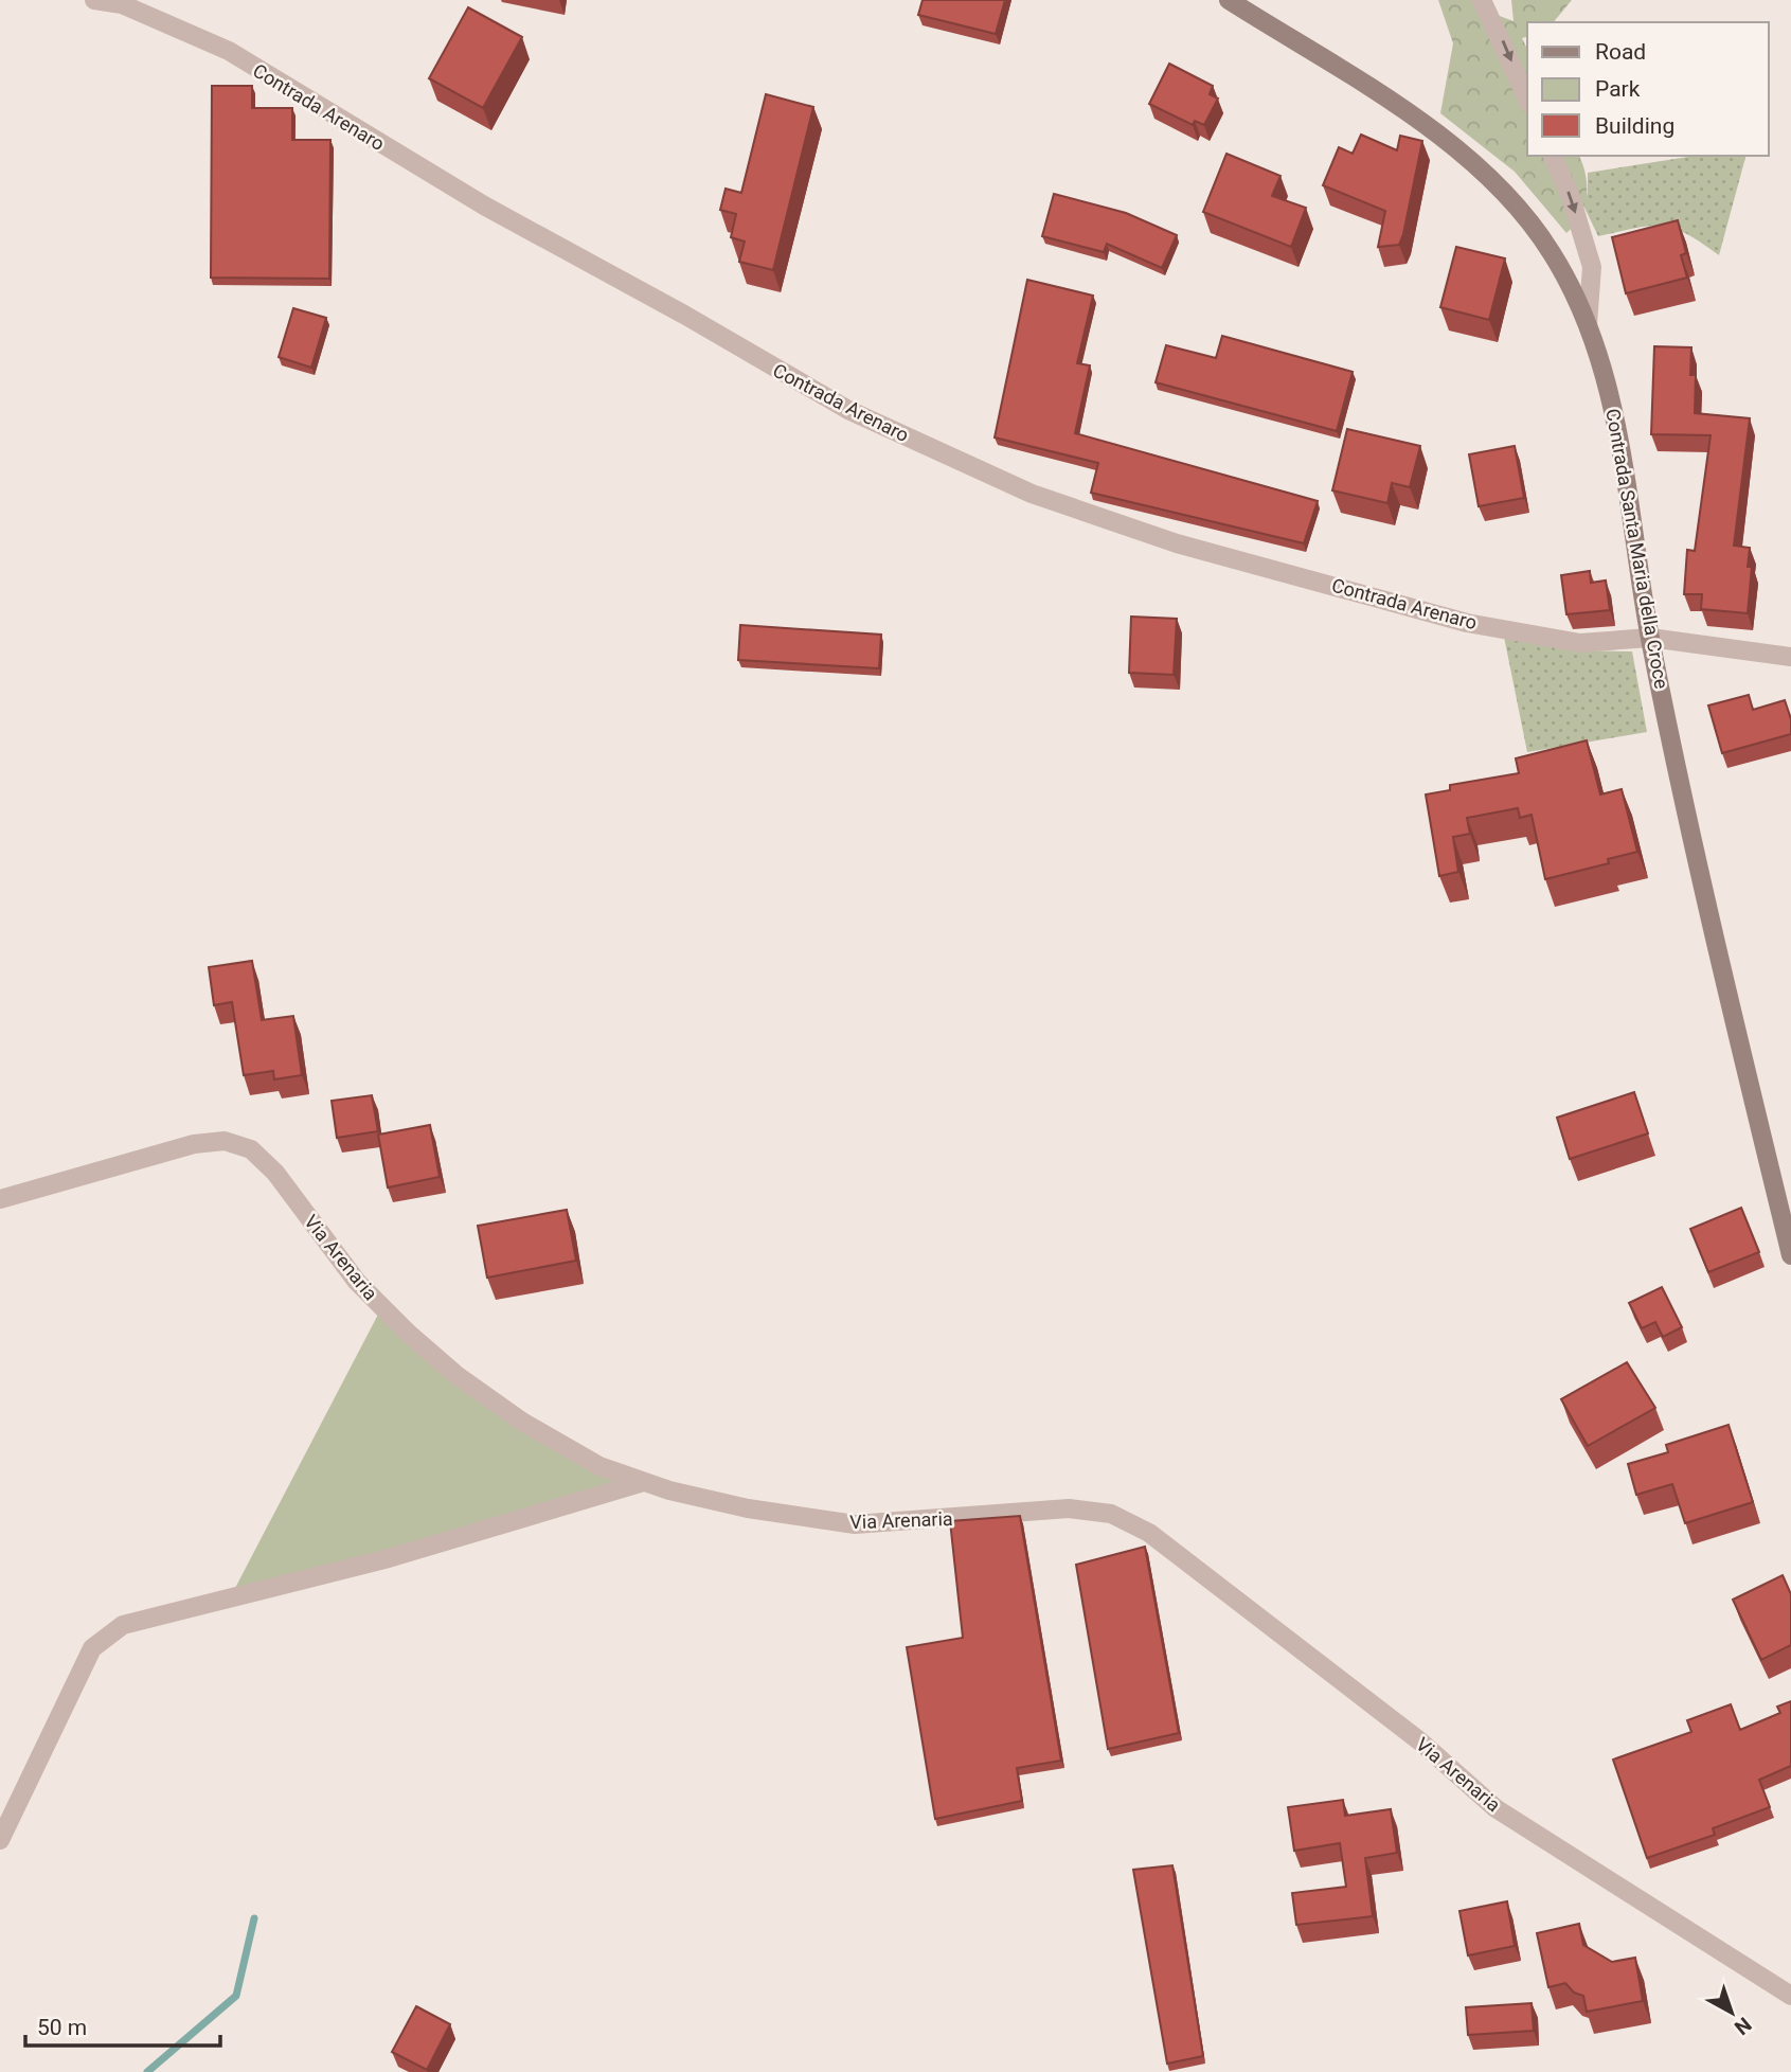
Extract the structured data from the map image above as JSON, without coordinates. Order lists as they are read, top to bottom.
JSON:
{
  "streets": {
    "main road": ["Contrada Santa Maria della Croce"],
    "street": ["Contrada Arenaro", "Via Arenaria"]
  },
  "crossings": [
    ["Contrada Arenaro", "Contrada Santa Maria della Croce"]
  ],
  "legend": ["Road", "Park", "Building"],
  "scale_bar": "50 m",
  "north": "bottom right"
}
